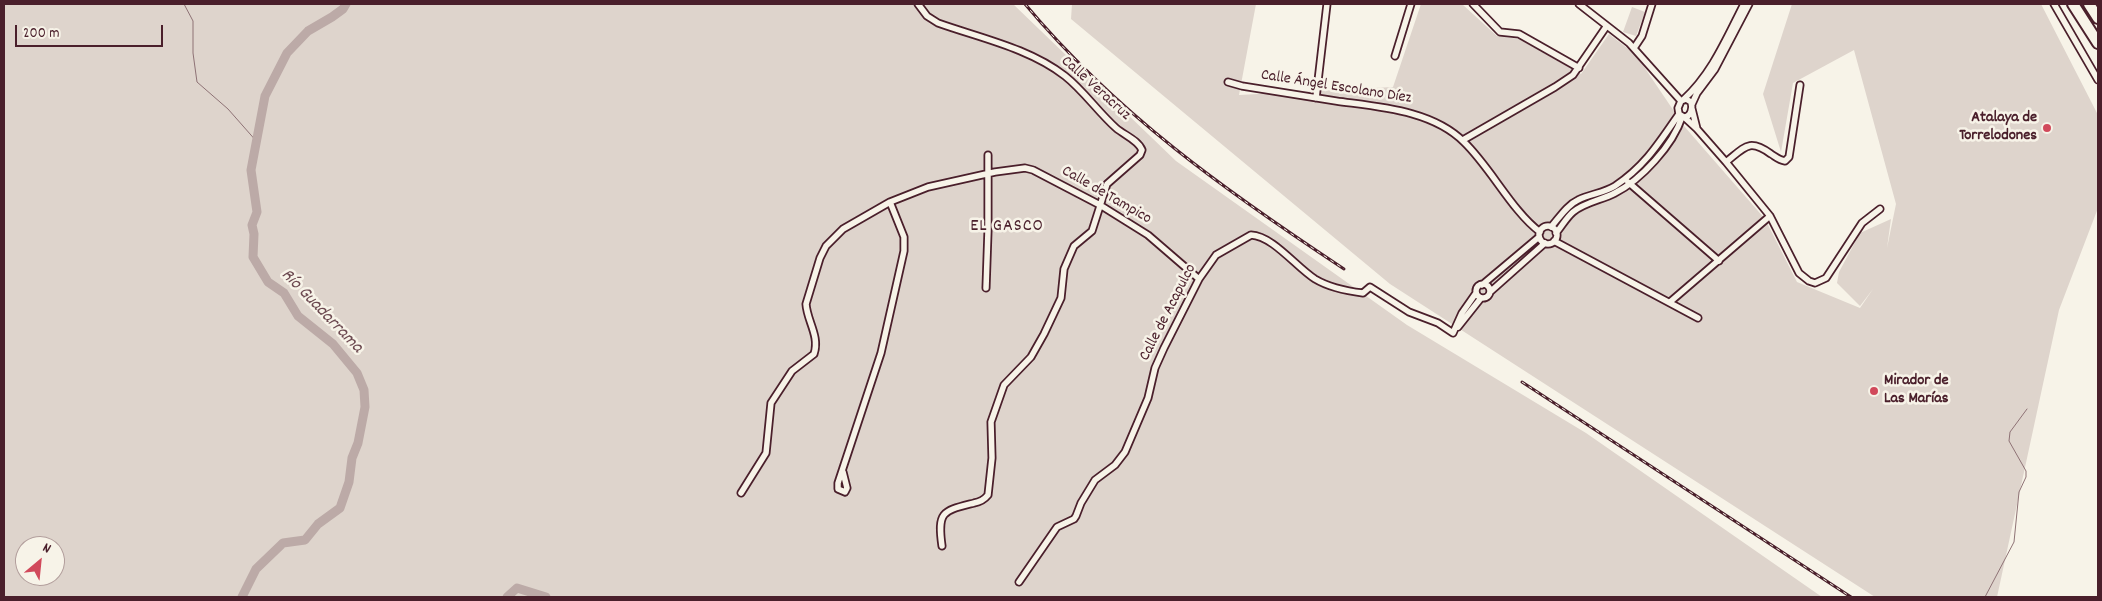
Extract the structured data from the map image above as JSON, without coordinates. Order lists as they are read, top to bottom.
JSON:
{
  "streets": {
    "street": [
      "Calle Ángel Escolano Díez",
      "Calle Veracruz",
      "Calle de Tampico",
      "Calle de Acapulco"
    ]
  },
  "crossings": [
    ["Calle Veracruz", "Calle de Tampico"],
    ["Calle de Tampico", "Calle de Acapulco"]
  ],
  "districts": ["EL GASCO"],
  "water": ["Río Guadarrama"],
  "places": ["Atalaya de Torrelodones", "Mirador de Las Marías"],
  "scale_bar": "200 m",
  "north": "top right"
}
